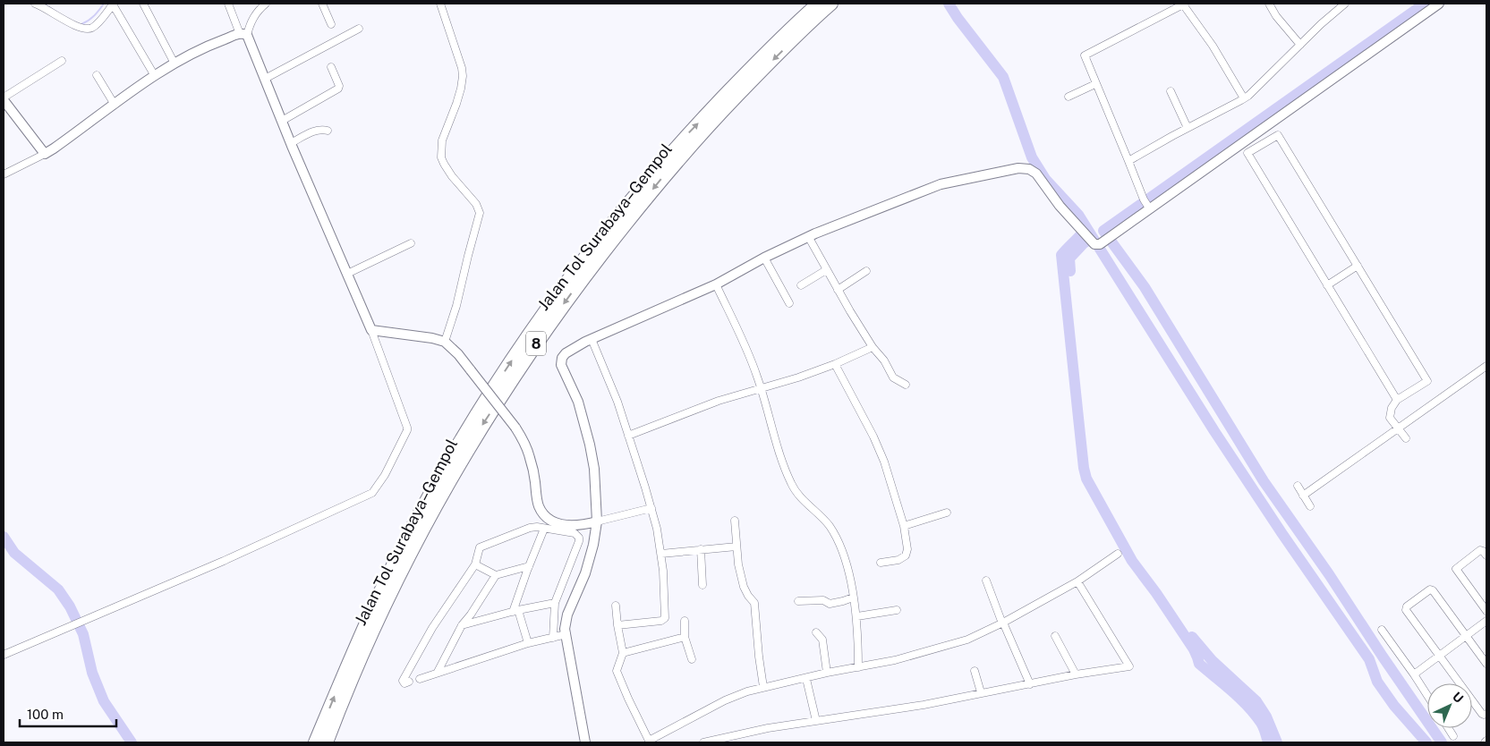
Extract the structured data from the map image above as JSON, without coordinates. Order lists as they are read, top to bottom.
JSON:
{
  "streets": {
    "highway": ["Jalan Tol Surabaya–Gempol", "8"]
  },
  "scale_bar": "100 m",
  "north": "top right"
}
